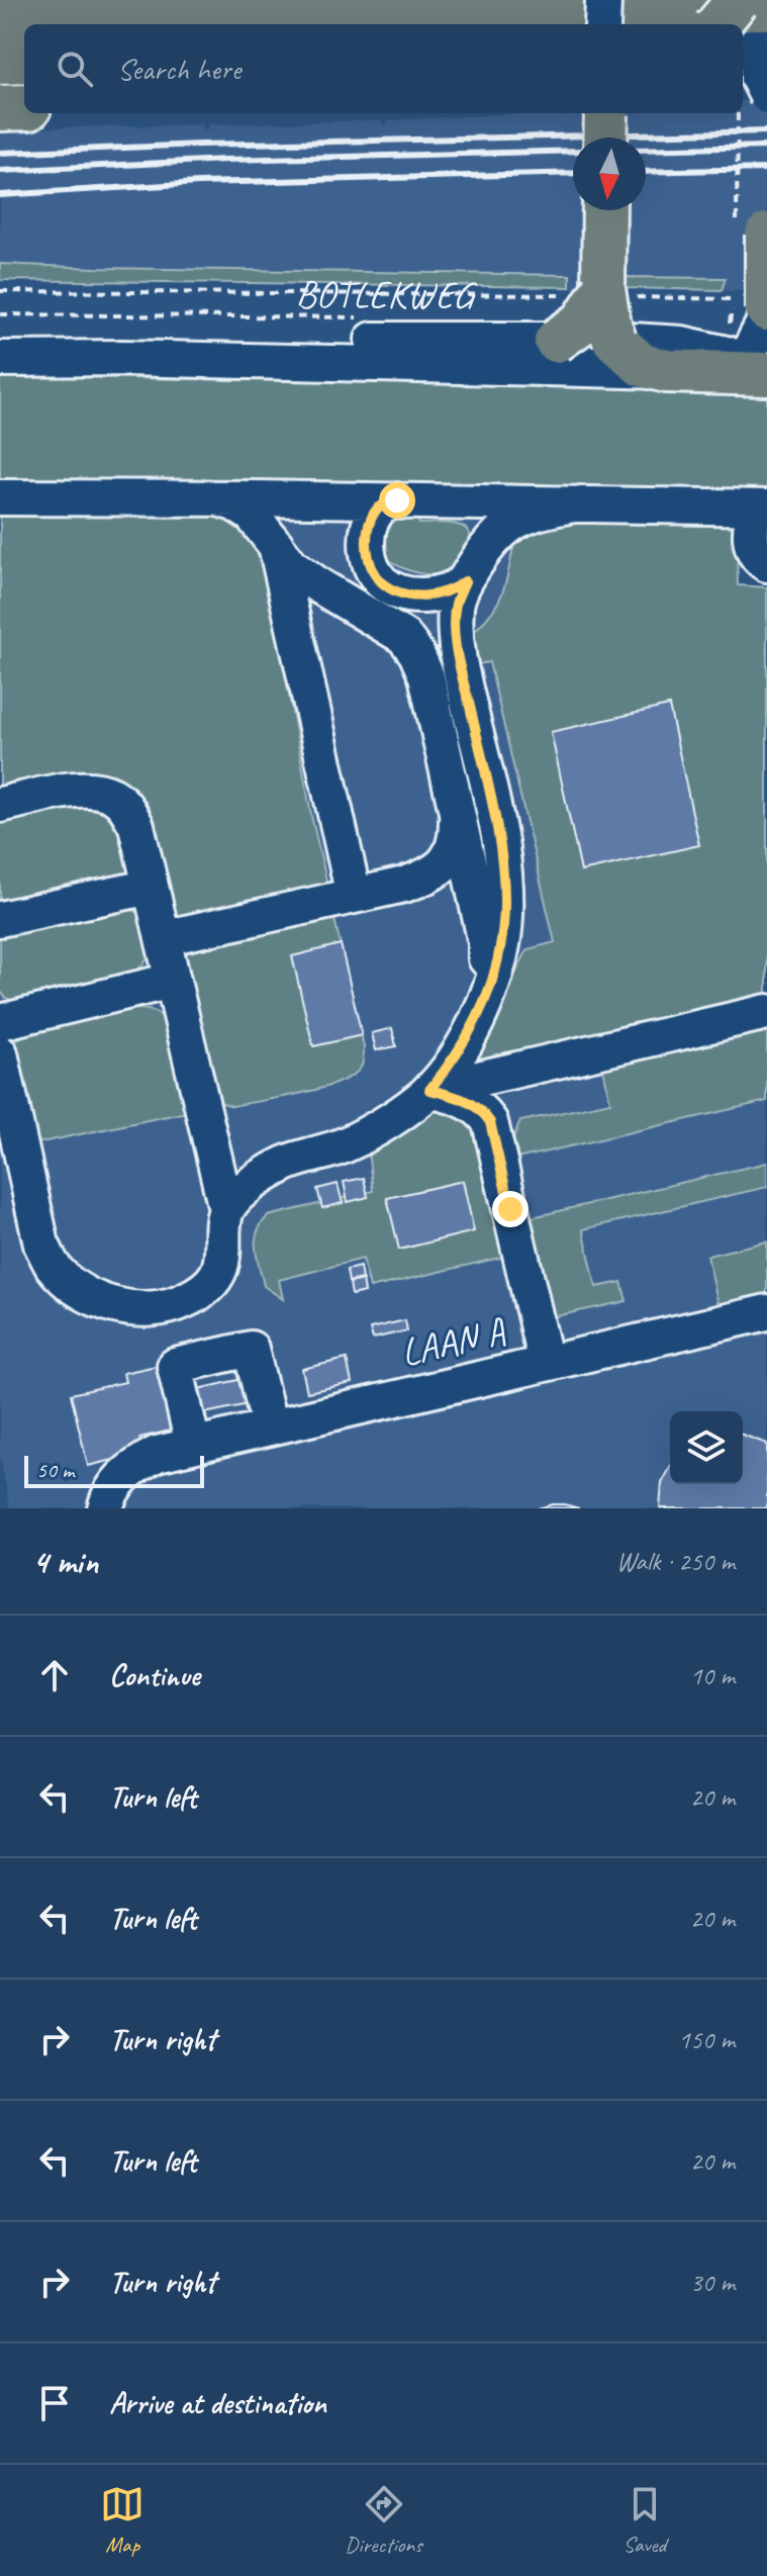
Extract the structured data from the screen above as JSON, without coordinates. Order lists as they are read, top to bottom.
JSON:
{
  "streets": {
    "main road": ["BOTLEKWEG"],
    "street": ["LAAN A"]
  },
  "scale_bar": "50 m",
  "north": "bottom",
  "page": {
    "search": "Search here",
    "scale": "50 m",
    "heading": ["4 min", "Walk · 250 m"],
    "list": [
      ["Continue", "10 m"],
      ["Turn left", "20 m"],
      ["Turn left", "20 m"],
      ["Turn right", "150 m"],
      ["Turn left", "20 m"],
      ["Turn right", "30 m"],
      "Arrive at destination"
    ],
    "nav": ["Map", "Directions", "Saved"]
  }
}
